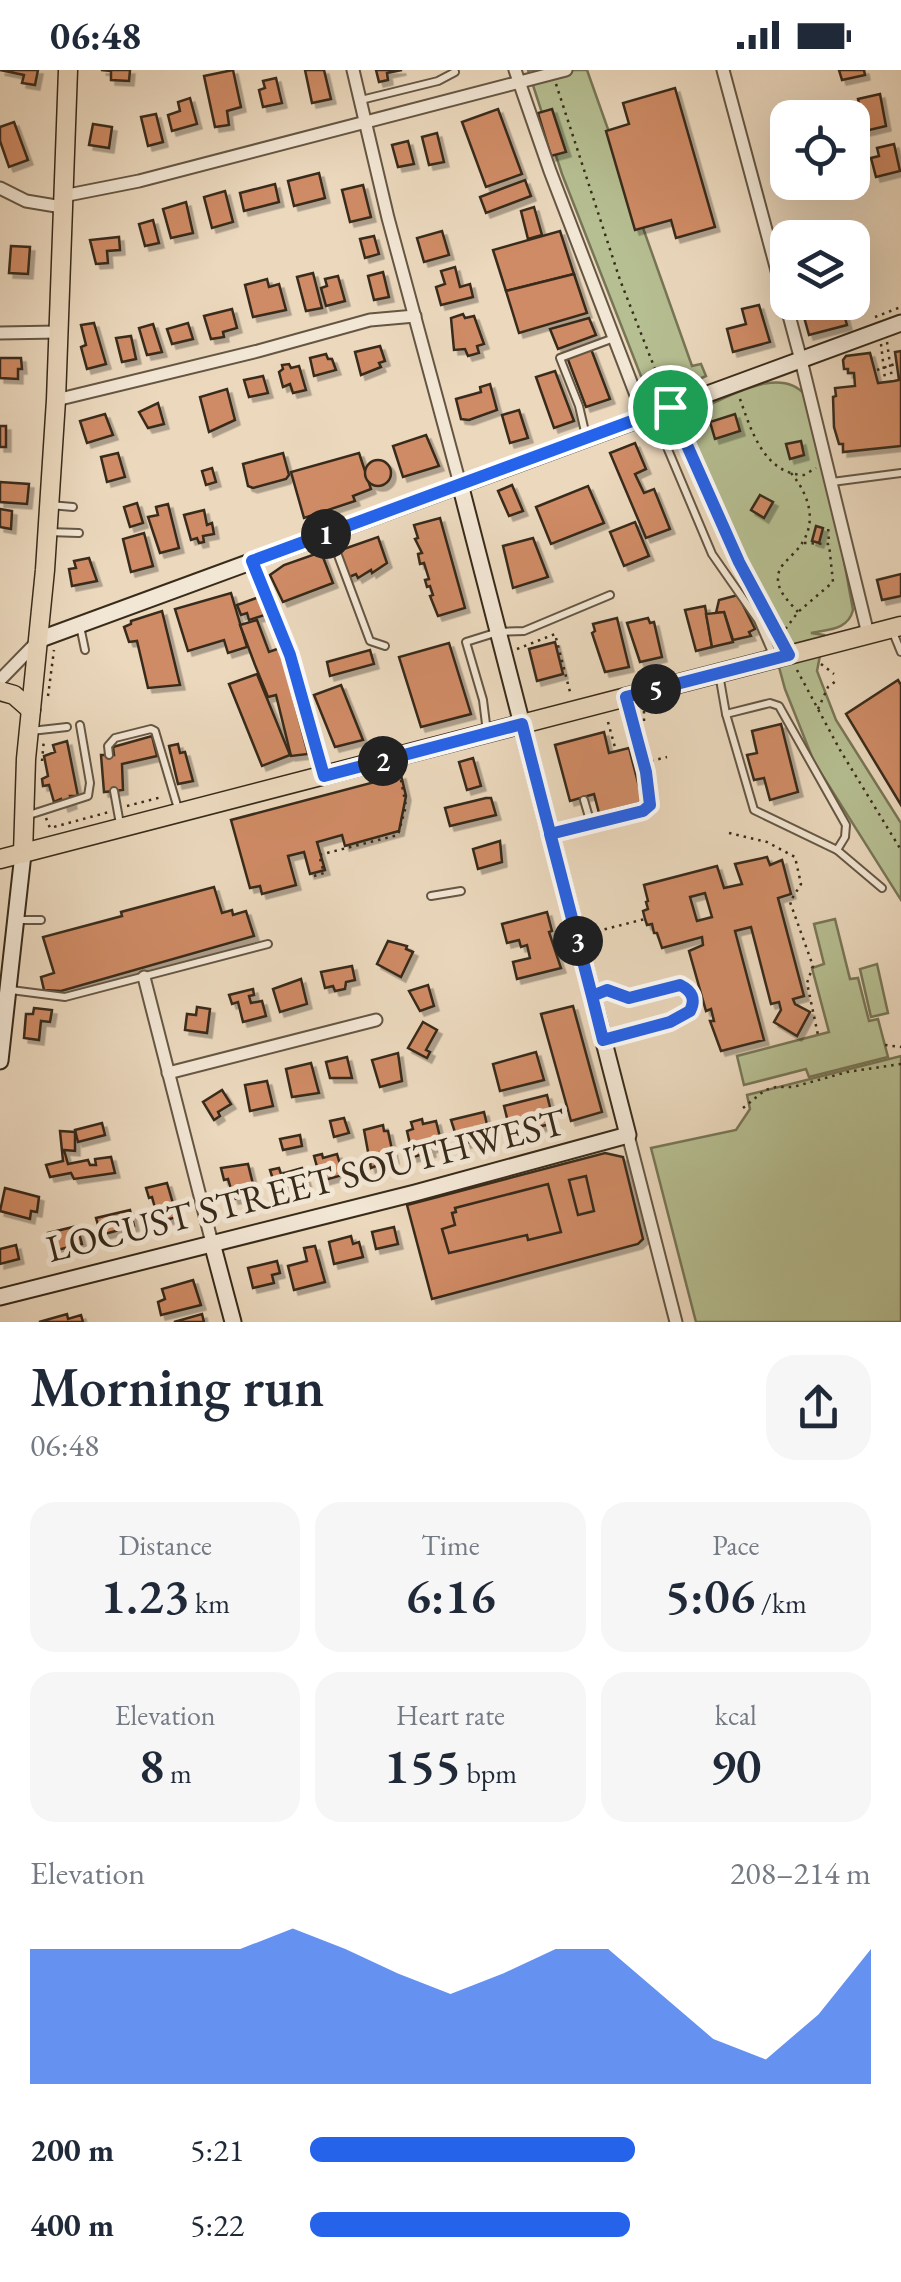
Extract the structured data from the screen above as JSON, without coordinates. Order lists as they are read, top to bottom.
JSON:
{
  "streets": {
    "street": ["LOCUST STREET SOUTHWEST"]
  },
  "page": {
    "status": "06:48",
    "pins": [
      "1",
      "5",
      "2",
      "3"
    ],
    "heading": ["Morning run", "06:48"],
    "stats": [
      ["Distance", "1.23 km"],
      ["Time", "6:16"],
      ["Pace", "5:06 /km"],
      ["Elevation", "8 m"],
      ["Heart rate", "155 bpm"],
      ["kcal", "90"]
    ],
    "chart": ["Elevation", "208–214 m"],
    "list": [
      {
        "name": "200 m",
        "note": "5:21"
      },
      {
        "name": "400 m",
        "note": "5:22"
      }
    ]
  }
}
